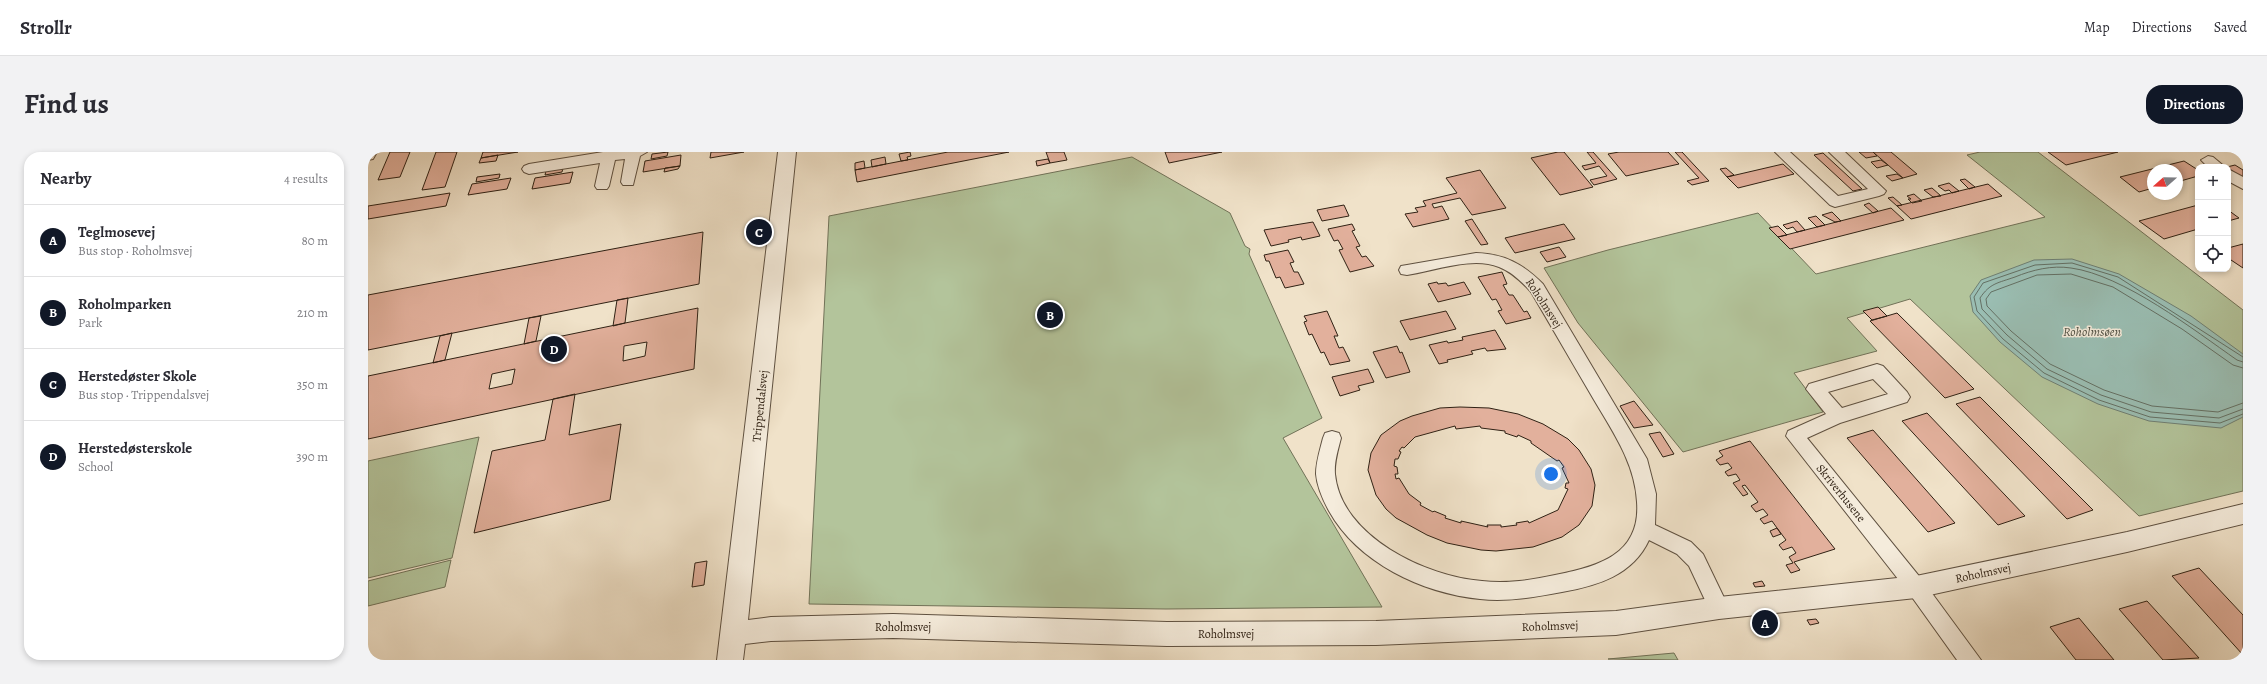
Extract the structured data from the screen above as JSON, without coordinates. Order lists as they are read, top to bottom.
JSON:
{
  "streets": {
    "street": ["Roholmsvej", "Trippendalsvej", "Skriverhusene"]
  },
  "crossings": [
    ["Roholmsvej", "Trippendalsvej"],
    ["Roholmsvej", "Skriverhusene"]
  ],
  "water": ["Roholmsøen"],
  "north": "left",
  "page": {
    "header": "Strollr",
    "nav": ["Map", "Directions", "Saved"],
    "title": "Find us",
    "buttons": "Directions",
    "heading": ["Nearby", "4 results"],
    "map_buttons": ["+", "−"],
    "list": [
      {
        "mark": "A",
        "name": "Teglmosevej",
        "note": "Bus stop · Roholmsvej",
        "value": "80 m"
      },
      {
        "mark": "B",
        "name": "Roholmparken",
        "note": "Park",
        "value": "210 m"
      },
      {
        "mark": "C",
        "name": "Herstedøster Skole",
        "note": "Bus stop · Trippendalsvej",
        "value": "350 m"
      },
      {
        "mark": "D",
        "name": "Herstedøsterskole",
        "note": "School",
        "value": "390 m"
      }
    ],
    "pins": [
      "C",
      "B",
      "D",
      "A"
    ]
  }
}
